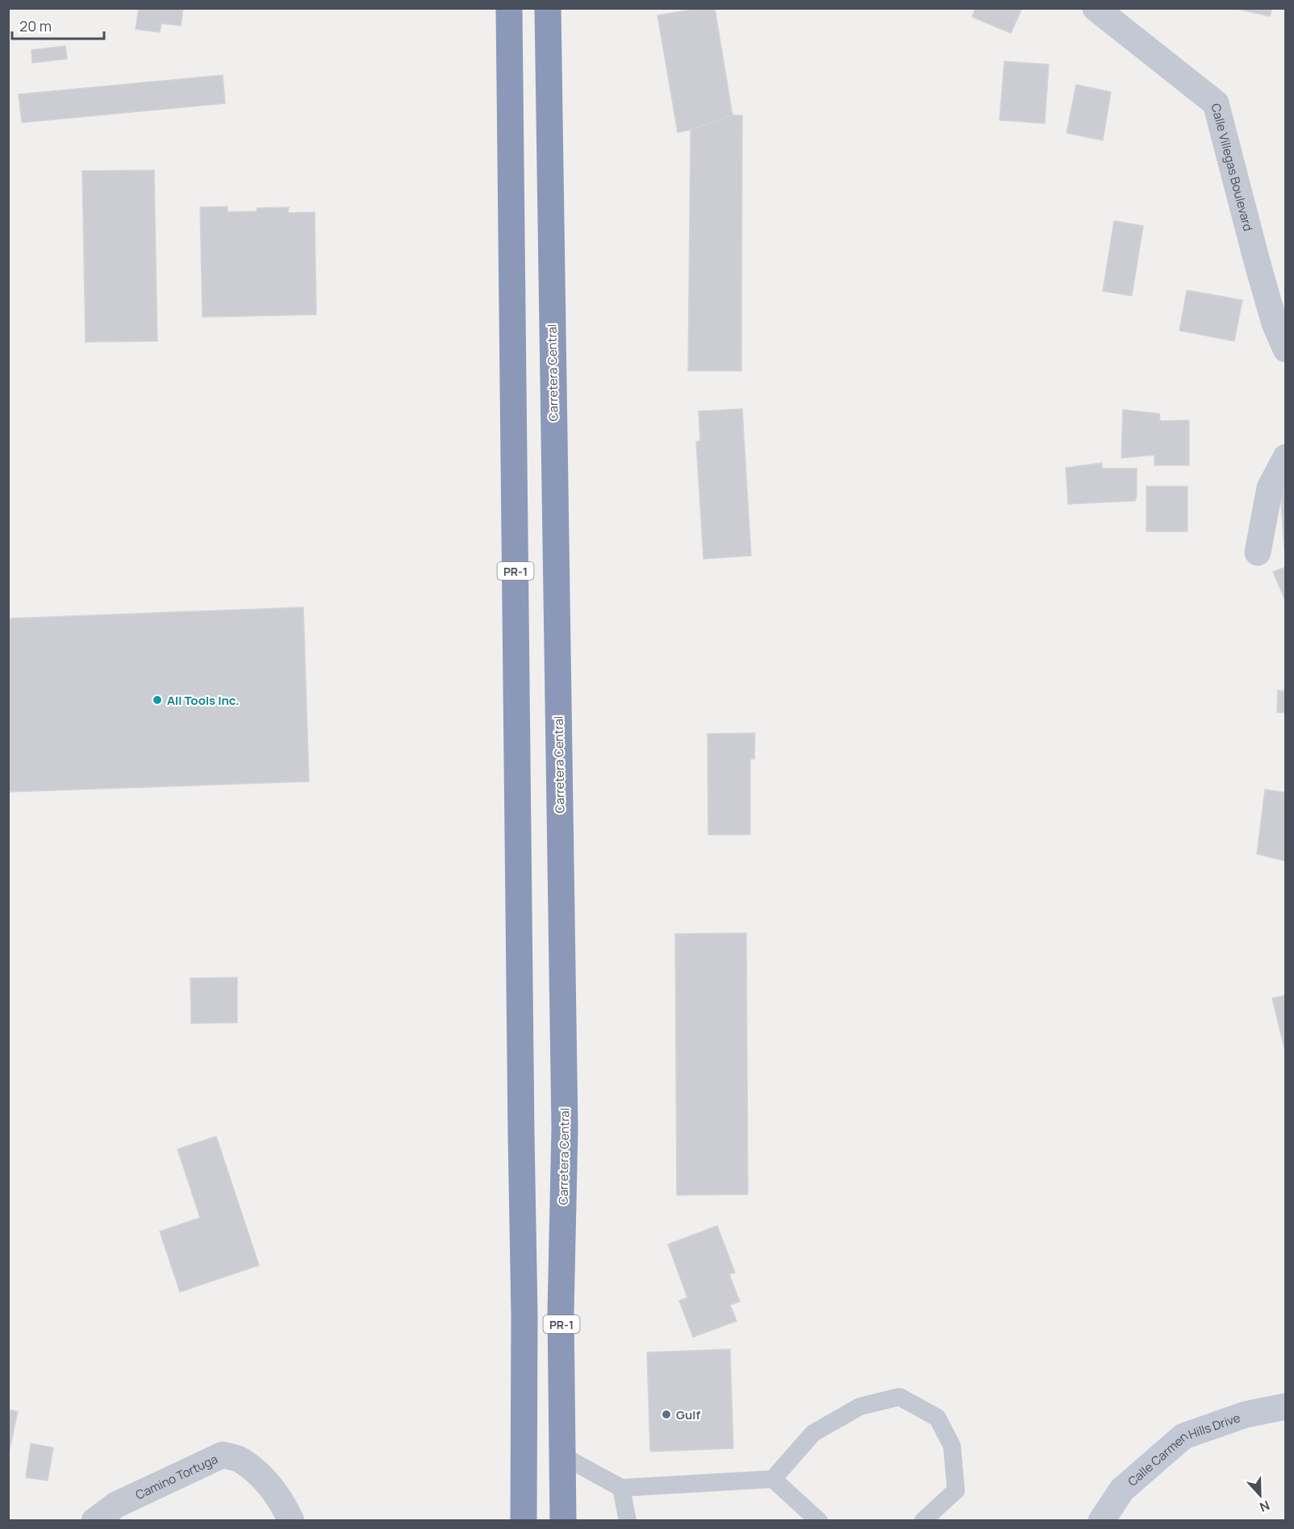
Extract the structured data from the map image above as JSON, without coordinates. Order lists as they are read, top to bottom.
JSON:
{
  "streets": {
    "highway": ["Carretera Central", "PR-1"],
    "street": ["Calle Villegas Boulevard", "Calle Carmen Hills Drive", "Camino Tortuga"]
  },
  "places": ["All Tools Inc.", "Gulf"],
  "scale_bar": "20 m",
  "north": "bottom"
}
